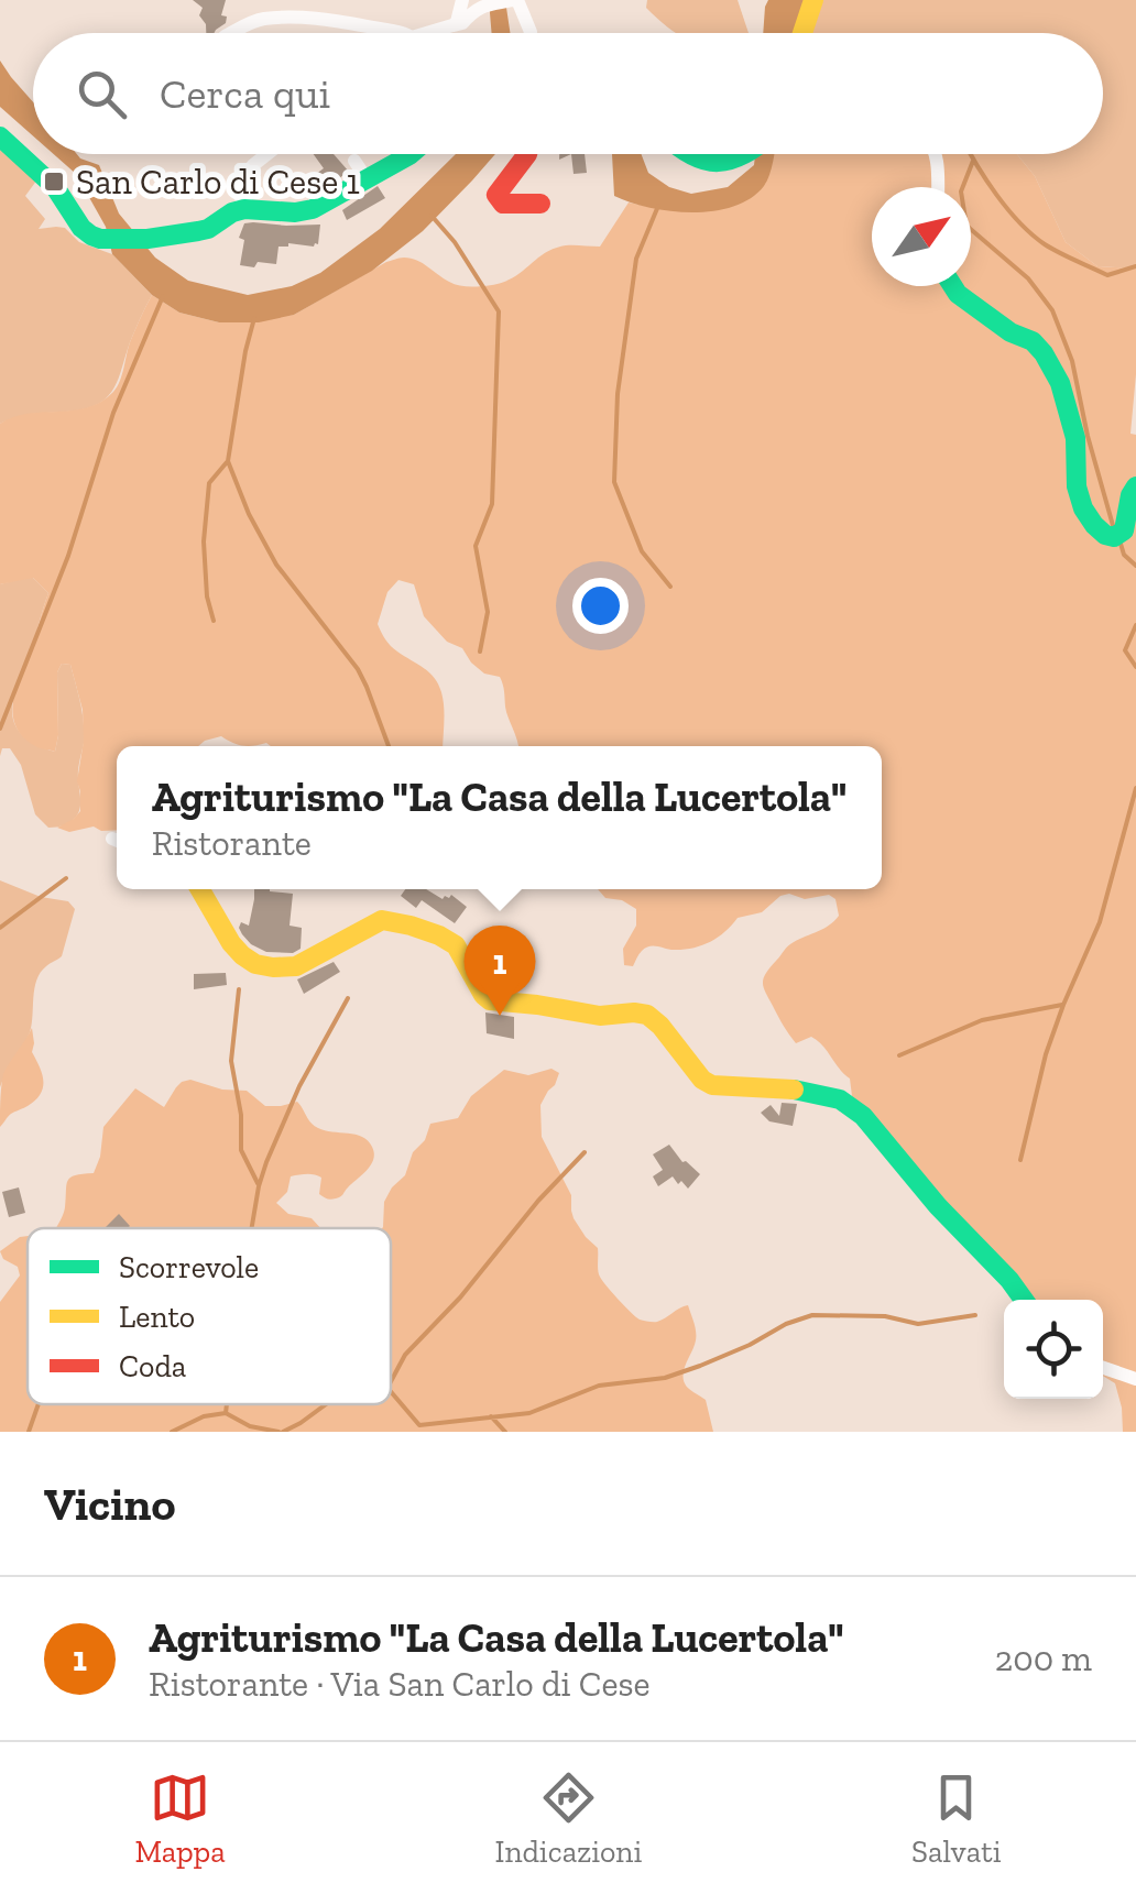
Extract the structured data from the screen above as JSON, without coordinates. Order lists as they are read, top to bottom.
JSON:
{
  "places": {
    "transit": ["San Carlo di Cese 1"]
  },
  "legend": ["Scorrevole", "Lento", "Coda"],
  "north": "top right",
  "page": {
    "search": "Cerca qui",
    "popup": ["Agriturismo \"La Casa della Lucertola\"", "Ristorante"],
    "pins": "1",
    "heading": "Vicino",
    "list": [
      {
        "mark": "1",
        "name": "Agriturismo \"La Casa della Lucertola\"",
        "note": "Ristorante · Via San Carlo di Cese",
        "value": "200 m"
      }
    ],
    "nav": ["Mappa", "Indicazioni", "Salvati"]
  }
}
